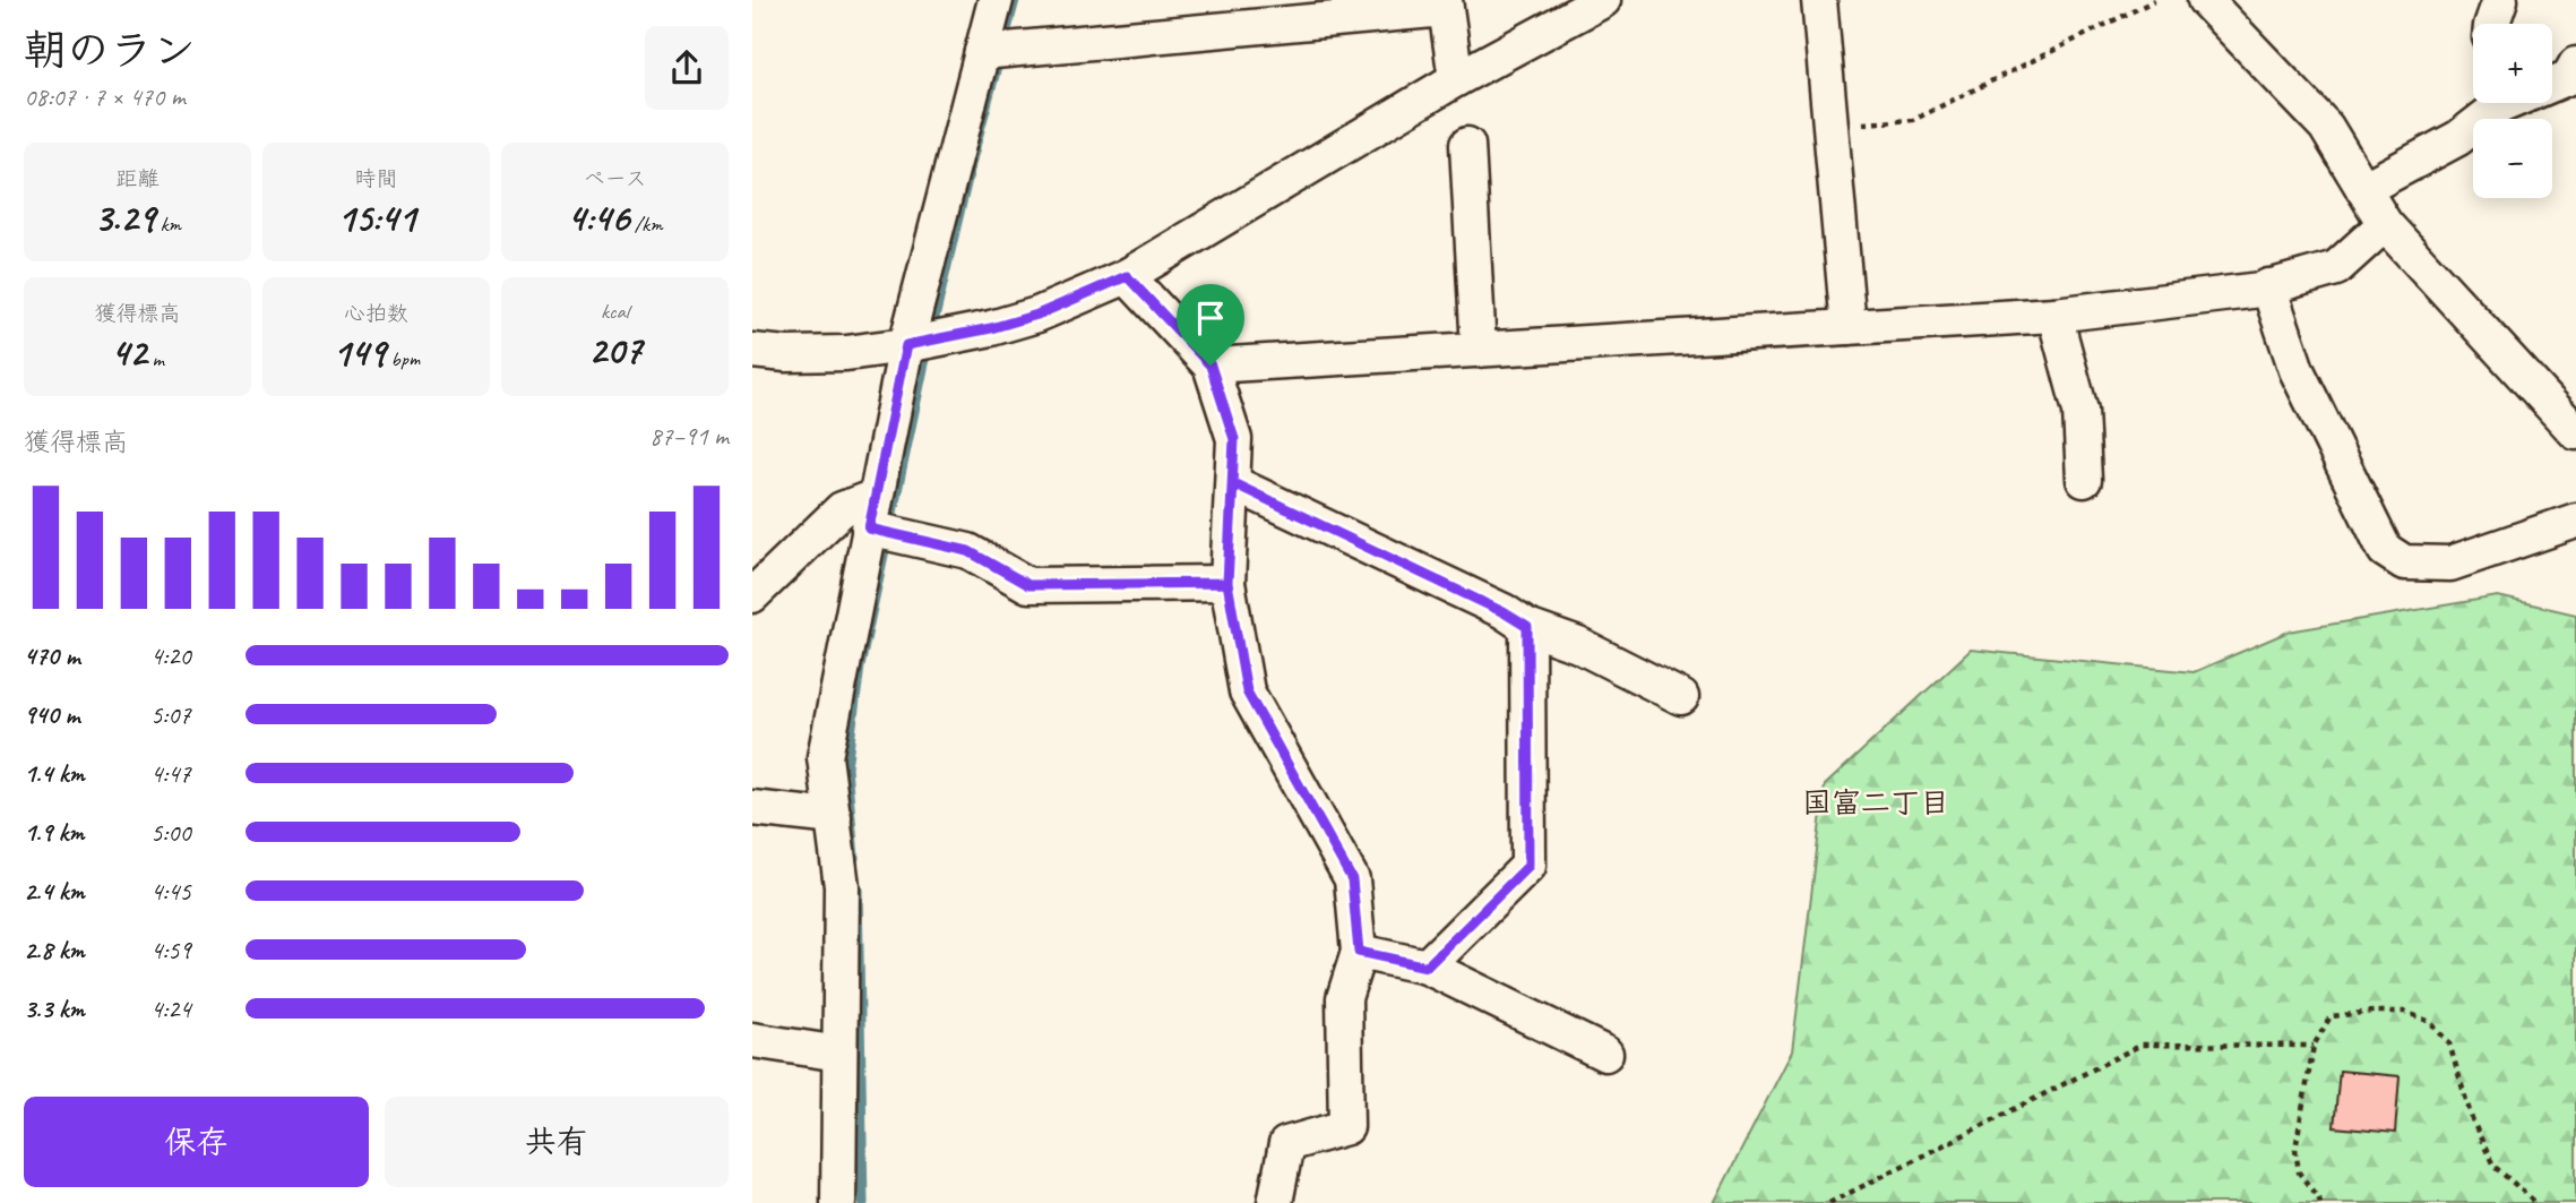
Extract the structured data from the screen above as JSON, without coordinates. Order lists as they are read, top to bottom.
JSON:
{
  "districts": ["国富二丁目"],
  "page": {
    "heading": ["朝のラン", "08:07 · 7 × 470 m"],
    "map_buttons": ["+", "−"],
    "stats": [
      ["距離", "3.29 km"],
      ["時間", "15:41"],
      ["ペース", "4:46 /km"],
      ["獲得標高", "42 m"],
      ["心拍数", "149 bpm"],
      ["kcal", "207"]
    ],
    "chart": ["獲得標高", "87–91 m"],
    "list": [
      {
        "name": "470 m",
        "note": "4:20"
      },
      {
        "name": "940 m",
        "note": "5:07"
      },
      {
        "name": "1.4 km",
        "note": "4:47"
      },
      {
        "name": "1.9 km",
        "note": "5:00"
      },
      {
        "name": "2.4 km",
        "note": "4:45"
      },
      {
        "name": "2.8 km",
        "note": "4:59"
      },
      {
        "name": "3.3 km",
        "note": "4:24"
      }
    ],
    "buttons": ["保存", "共有"]
  }
}
